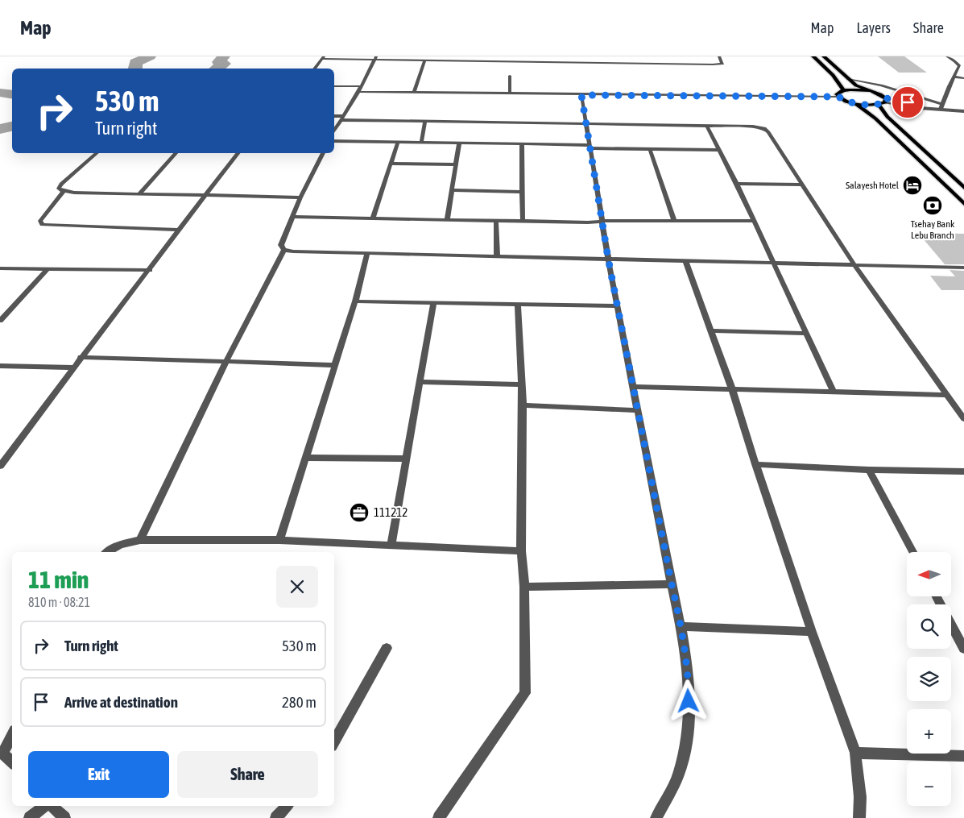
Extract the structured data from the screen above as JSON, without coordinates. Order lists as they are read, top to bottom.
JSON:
{
  "places": {
    "hotel": ["Salayesh Hotel"],
    "bank": ["Tsehay Bank Lebu Branch"],
    "office": ["111212"]
  },
  "north": "left",
  "page": {
    "header": "Map",
    "nav": ["Map", "Layers", "Share"],
    "turn": ["530 m", "Turn right"],
    "map_buttons": ["+", "−"],
    "heading": ["11 min", "810 m · 08:21"],
    "list": [
      {
        "name": "Turn right",
        "value": "530 m"
      },
      {
        "name": "Arrive at destination",
        "value": "280 m"
      }
    ],
    "buttons": ["Exit", "Share"]
  }
}
